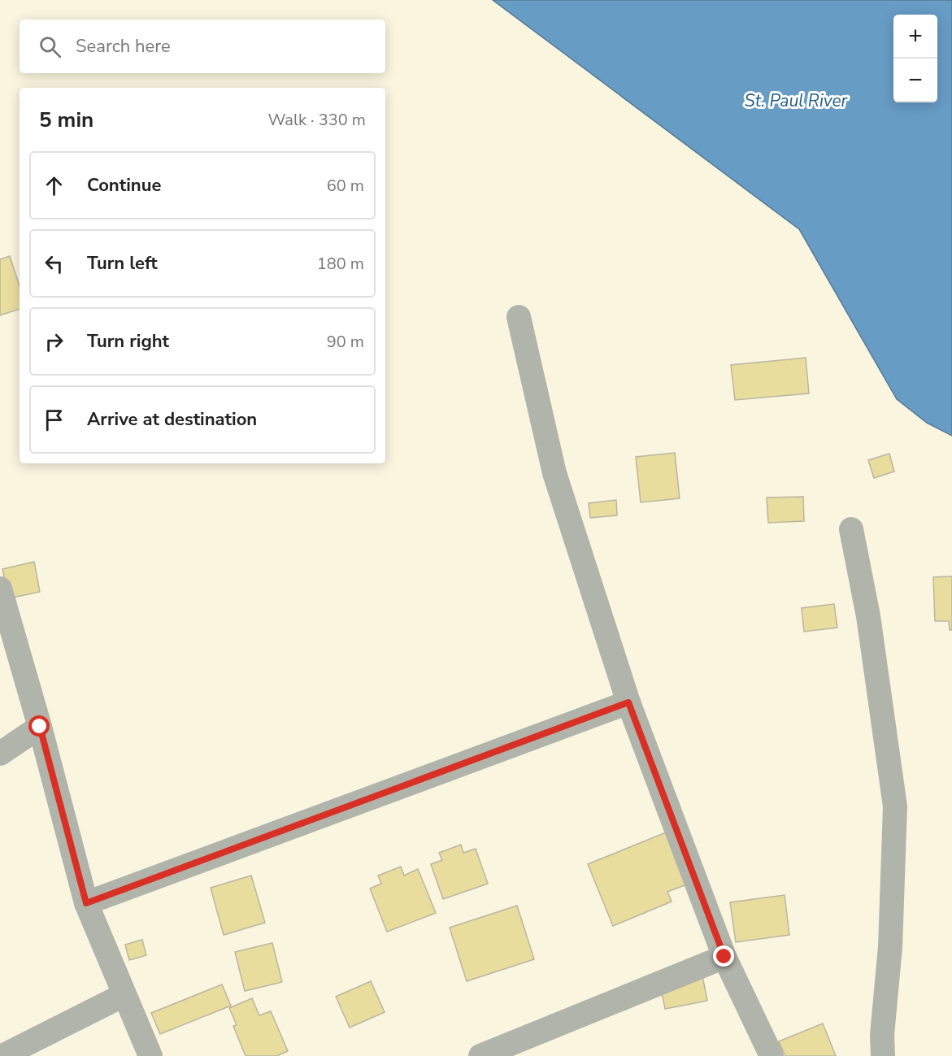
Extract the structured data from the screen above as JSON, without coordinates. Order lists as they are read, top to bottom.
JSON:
{
  "water": ["St. Paul River"],
  "page": {
    "map_buttons": ["+", "−"],
    "search": "Search here",
    "heading": ["5 min", "Walk · 330 m"],
    "list": [
      ["Continue", "60 m"],
      ["Turn left", "180 m"],
      ["Turn right", "90 m"],
      "Arrive at destination"
    ]
  }
}
